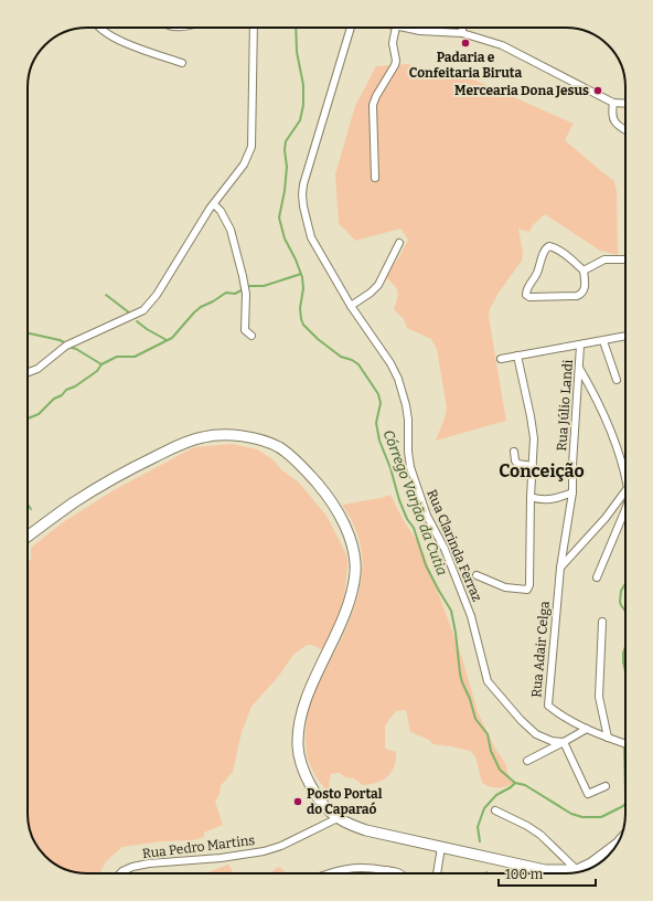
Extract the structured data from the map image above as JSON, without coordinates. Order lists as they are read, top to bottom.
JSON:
{
  "streets": {
    "street": [
      "Rua Júlio Landi",
      "Rua Clarinda Ferraz",
      "Rua Adair Celga",
      "Rua Pedro Martins"
    ]
  },
  "crossings": [
    ["Rua Júlio Landi", "Rua Adair Celga"]
  ],
  "districts": ["Conceição"],
  "water": ["Córrego Varjão da Cutia"],
  "places": ["Padaria e Confeitaria Biruta", "Mercearia Dona Jesus", "Posto Portal do Caparaó"],
  "scale_bar": "100 m"
}
